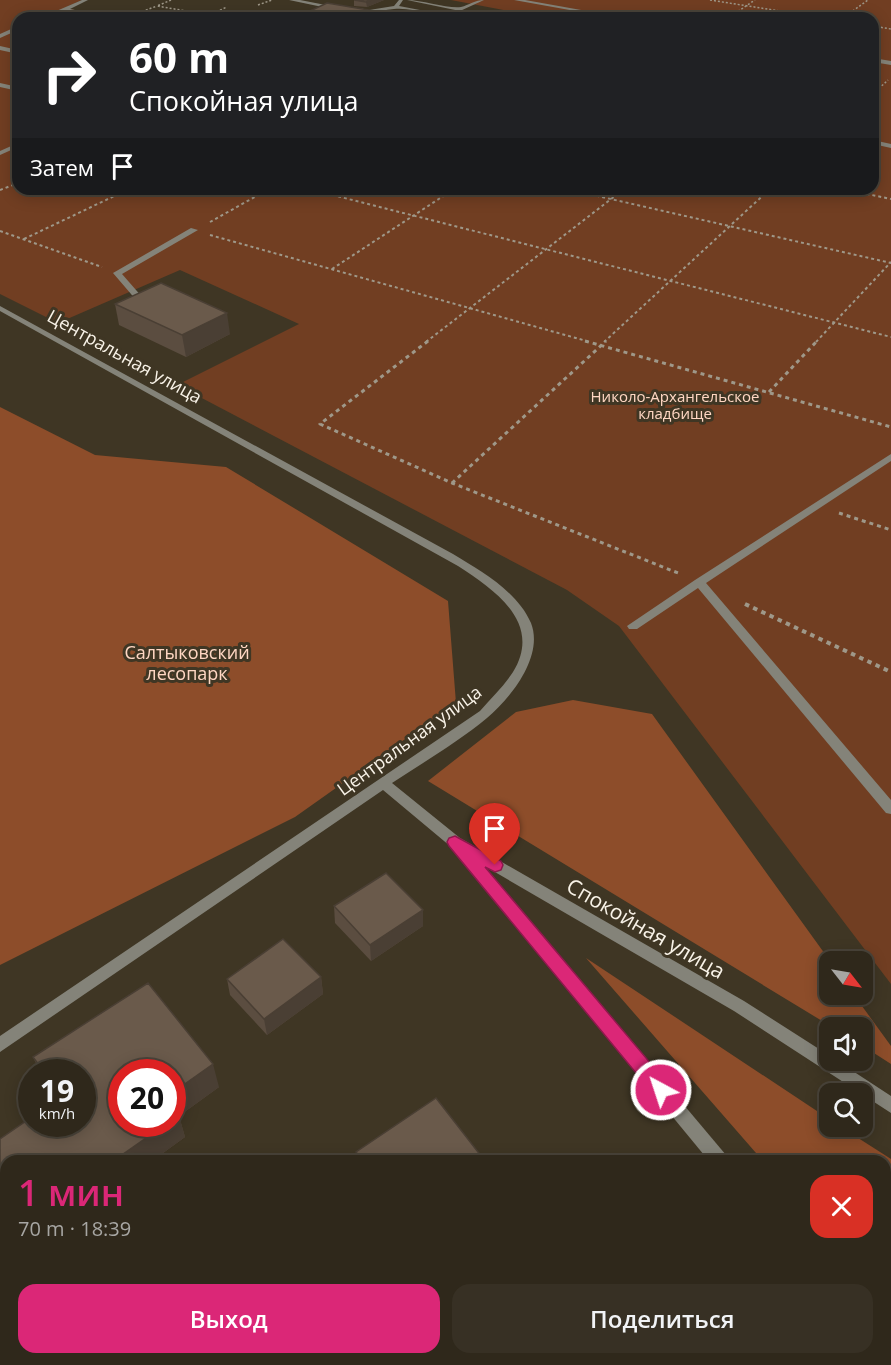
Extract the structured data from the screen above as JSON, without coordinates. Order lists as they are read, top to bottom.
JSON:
{
  "streets": {
    "street": ["Центральная улица", "Спокойная улица"]
  },
  "crossings": [
    ["Центральная улица", "Спокойная улица"]
  ],
  "parks": ["Николо-Архангельское кладбище", "Салтыковский лесопарк"],
  "north": "bottom right",
  "page": {
    "turn": ["60 m", "Спокойная улица"],
    "then": "Затем",
    "speed": "19 km/h",
    "limit": "20",
    "heading": ["1 мин", "70 m · 18:39"],
    "buttons": ["Выход", "Поделиться"]
  }
}
